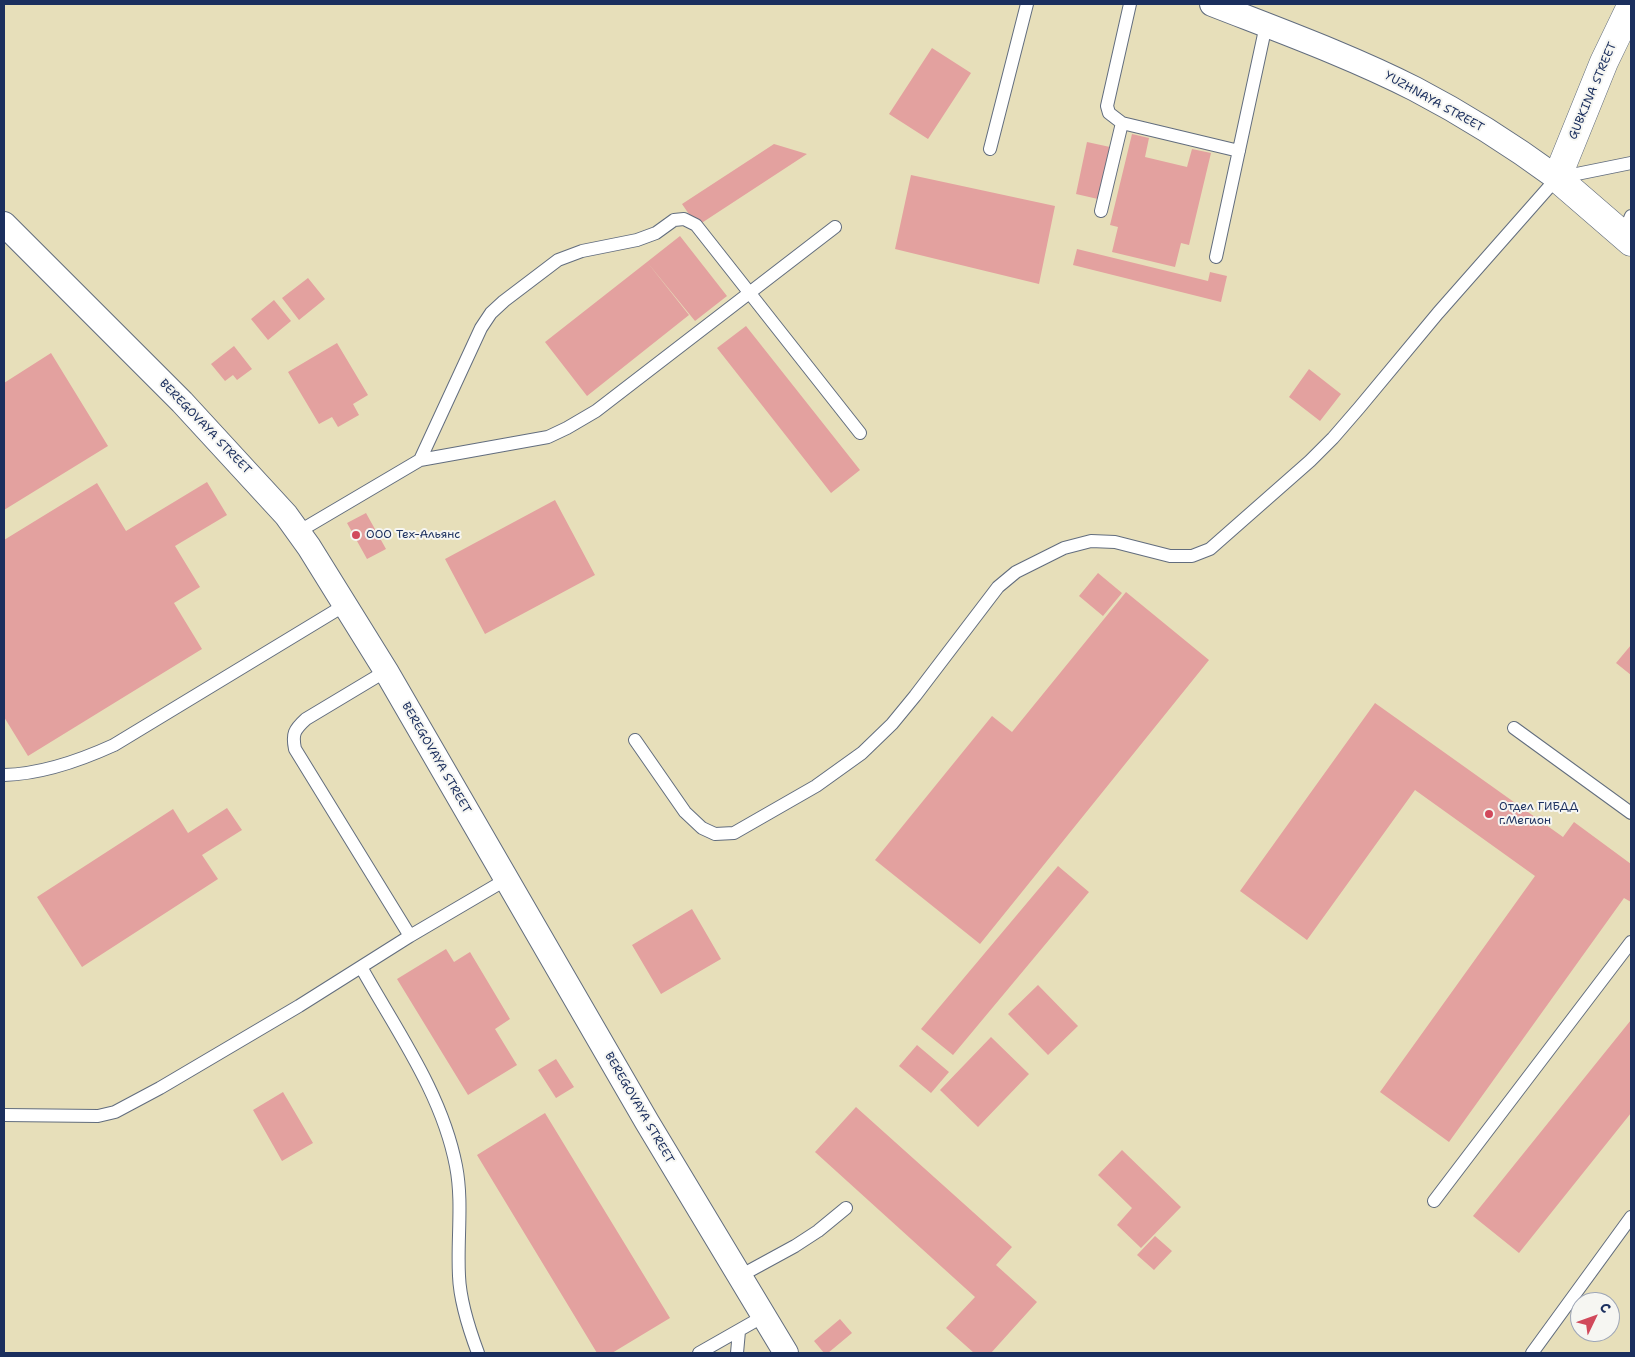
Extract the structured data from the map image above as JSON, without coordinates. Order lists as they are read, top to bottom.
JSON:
{
  "streets": {
    "street": ["GUBKINA STREET", "YUZHNAYA STREET", "BEREGOVAYA STREET"]
  },
  "crossings": [
    ["GUBKINA STREET", "YUZHNAYA STREET"]
  ],
  "places": ["ООО Тех-Альянс", "Отдел ГИБДД г.Мегион"],
  "north": "top right"
}
